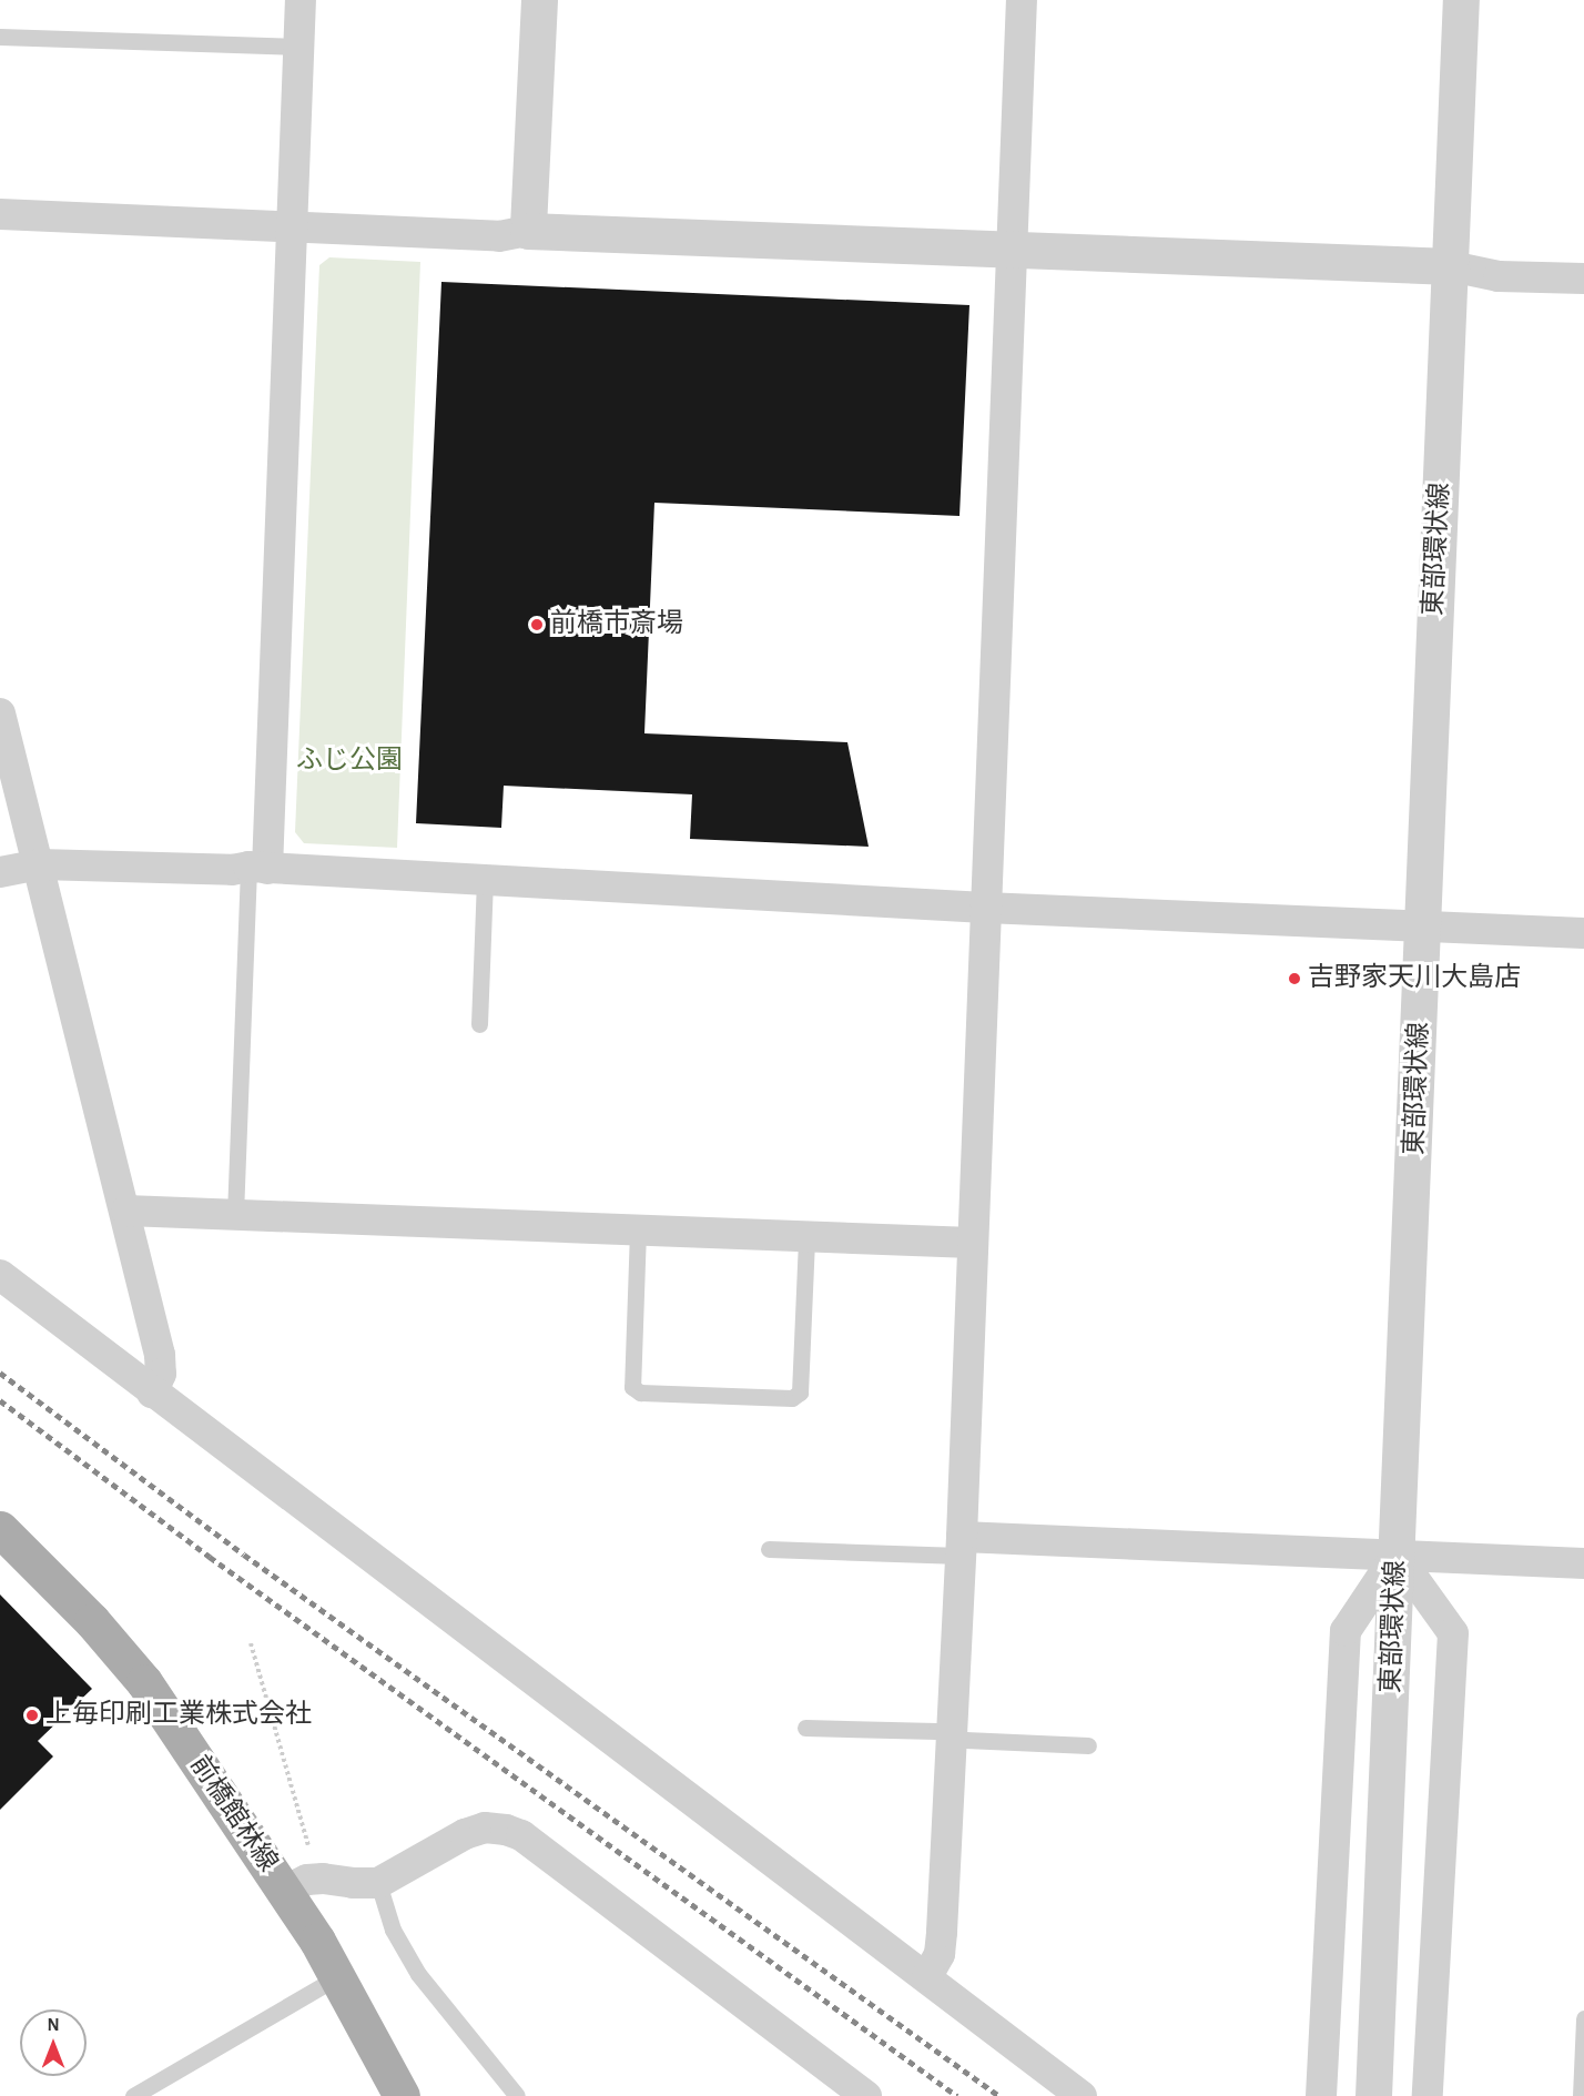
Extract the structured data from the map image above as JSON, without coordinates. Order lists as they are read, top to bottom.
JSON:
{
  "streets": {
    "main road": ["前橋館林線"],
    "street": ["東部環状線"]
  },
  "parks": ["ふじ公園"],
  "places": ["前橋市斎場", "吉野家天川大島店", "上毎印刷工業株式会社"],
  "north": "top"
}
